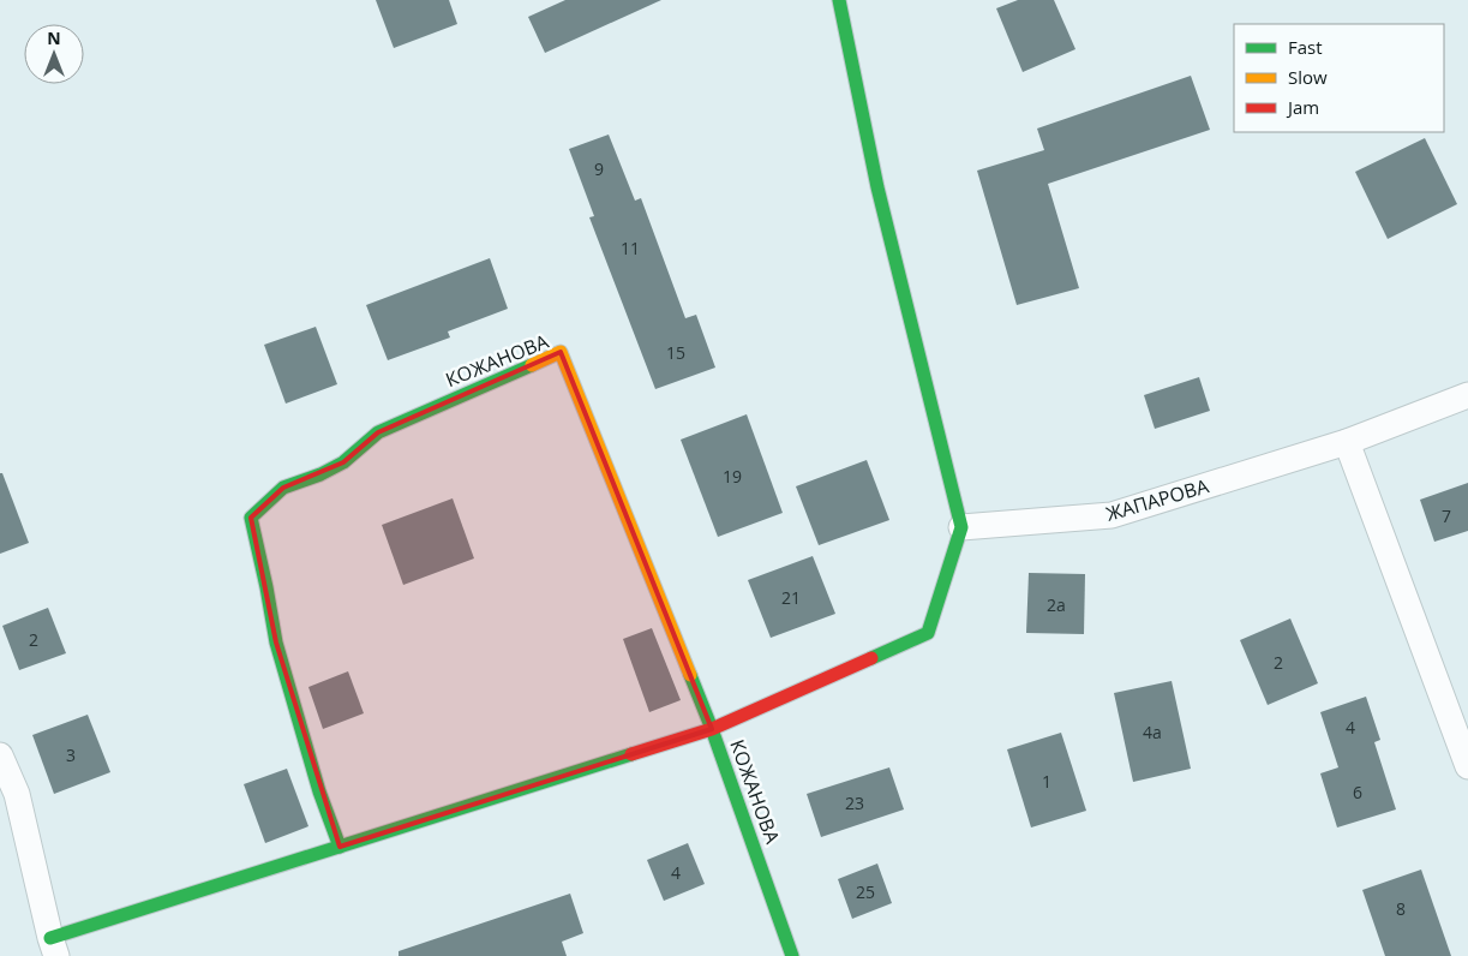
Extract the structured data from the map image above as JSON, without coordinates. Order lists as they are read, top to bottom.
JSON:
{
  "streets": {
    "street": ["КОЖАНОВА", "ЖАПАРОВА"]
  },
  "house_numbers": [
    "9",
    "11",
    "15",
    "19",
    "7",
    "21",
    "2а",
    "2",
    "2",
    "4",
    "4а",
    "3",
    "1",
    "6",
    "23",
    "4",
    "25",
    "8"
  ],
  "legend": ["Fast", "Slow", "Jam"],
  "north": "top"
}
